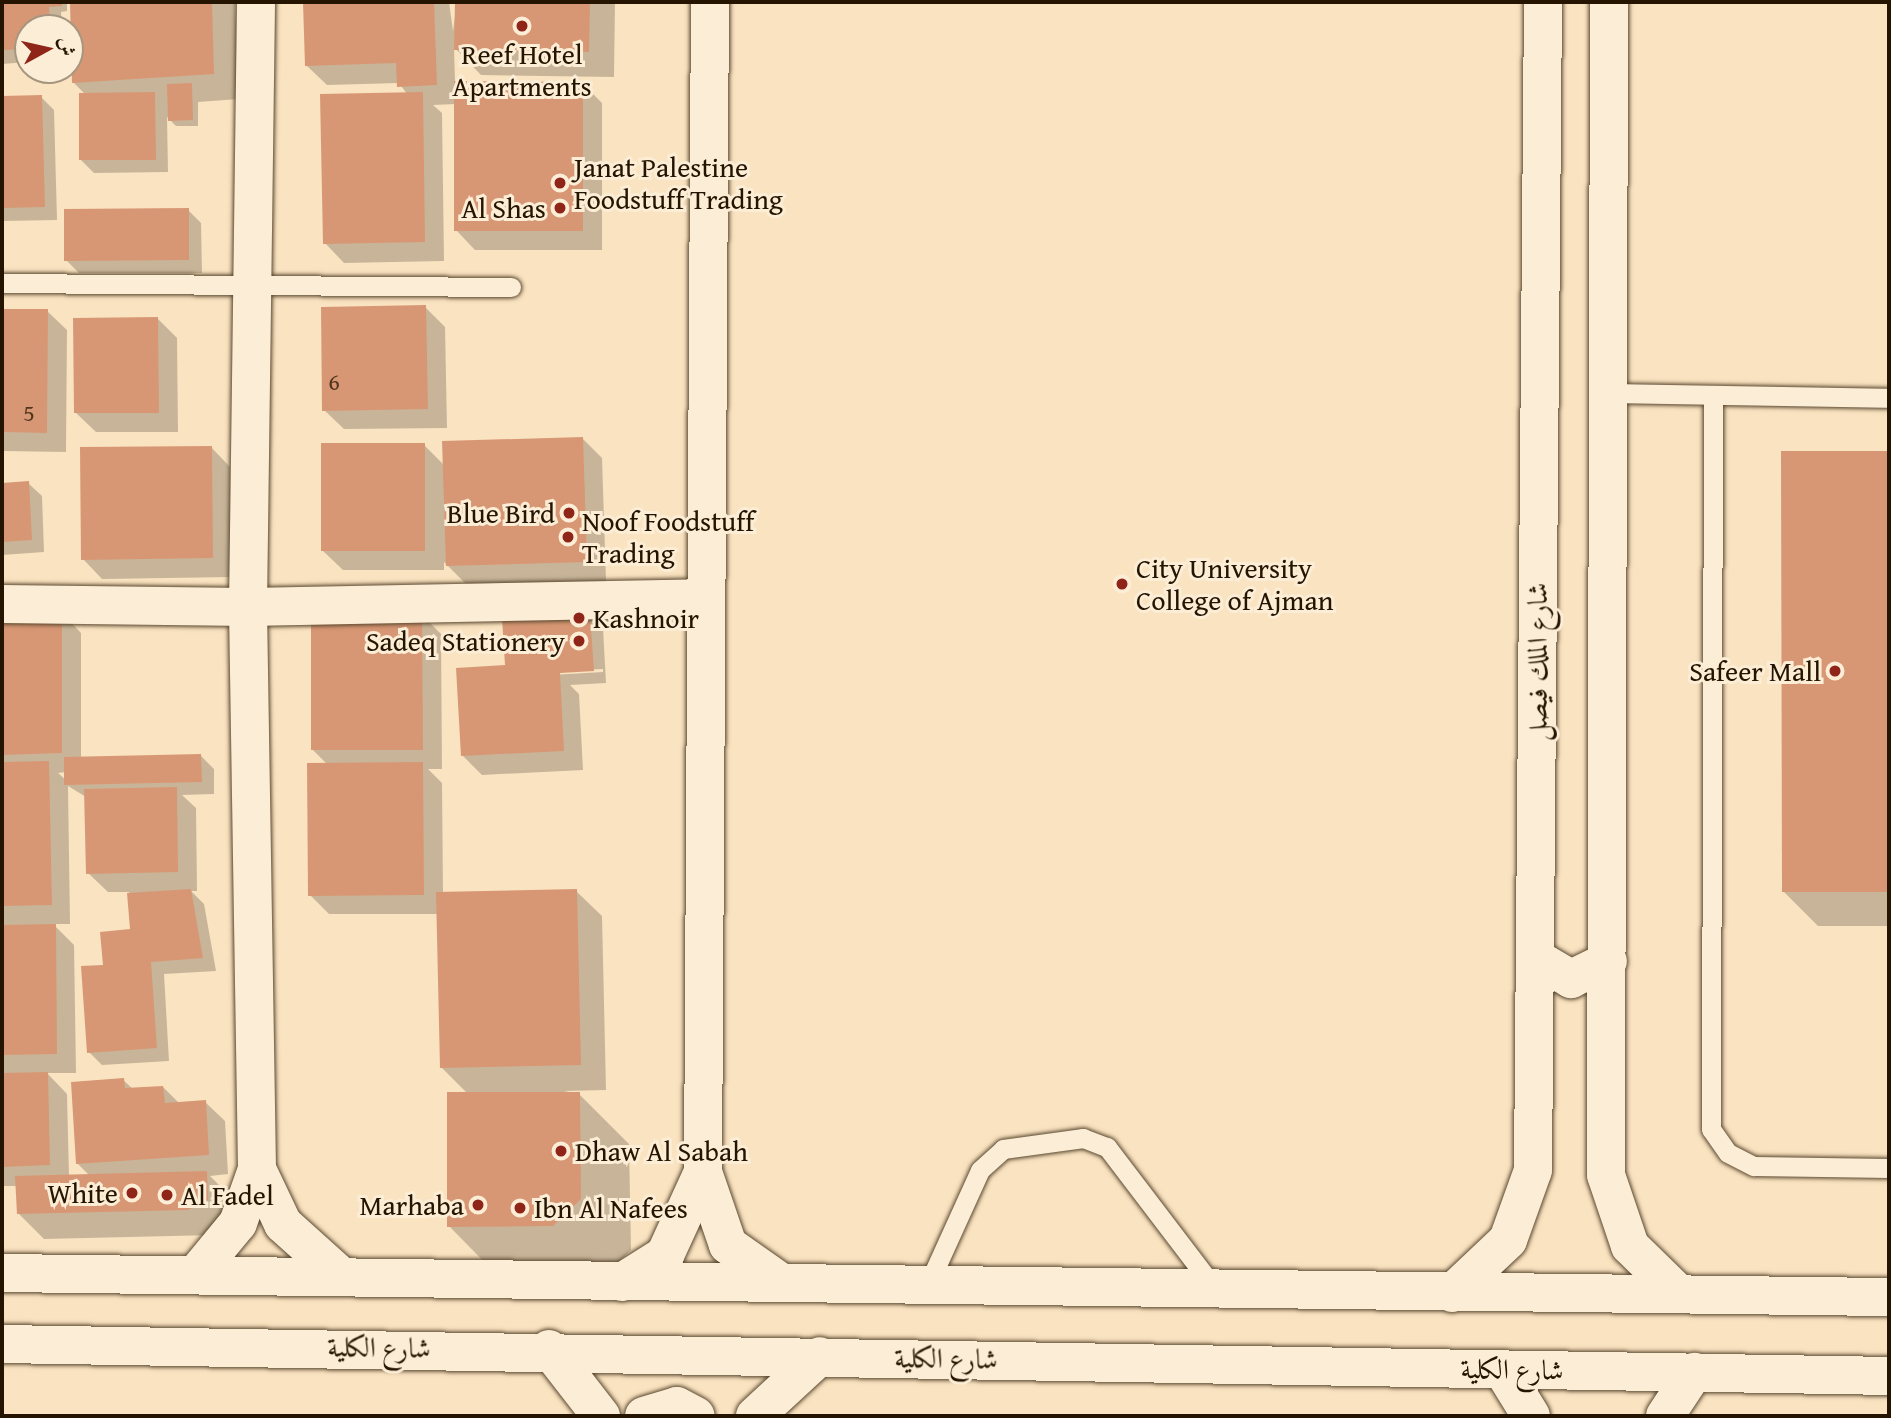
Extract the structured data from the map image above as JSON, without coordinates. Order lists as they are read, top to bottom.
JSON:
{
  "streets": {
    "street": ["شارع الملك فيصل", "شارع الكلية"]
  },
  "places": [
    "Reef Hotel Apartments",
    "Janat Palestine Foodstuff Trading",
    "Al Shas",
    "Blue Bird",
    "Noof Foodstuff Trading",
    "City University College of Ajman",
    "Kashnoir",
    "Sadeq Stationery",
    "Safeer Mall",
    "Dhaw Al Sabah",
    "White",
    "Al Fadel",
    "Marhaba",
    "Ibn Al Nafees"
  ],
  "house_numbers": ["6", "5"],
  "north": "right"
}
